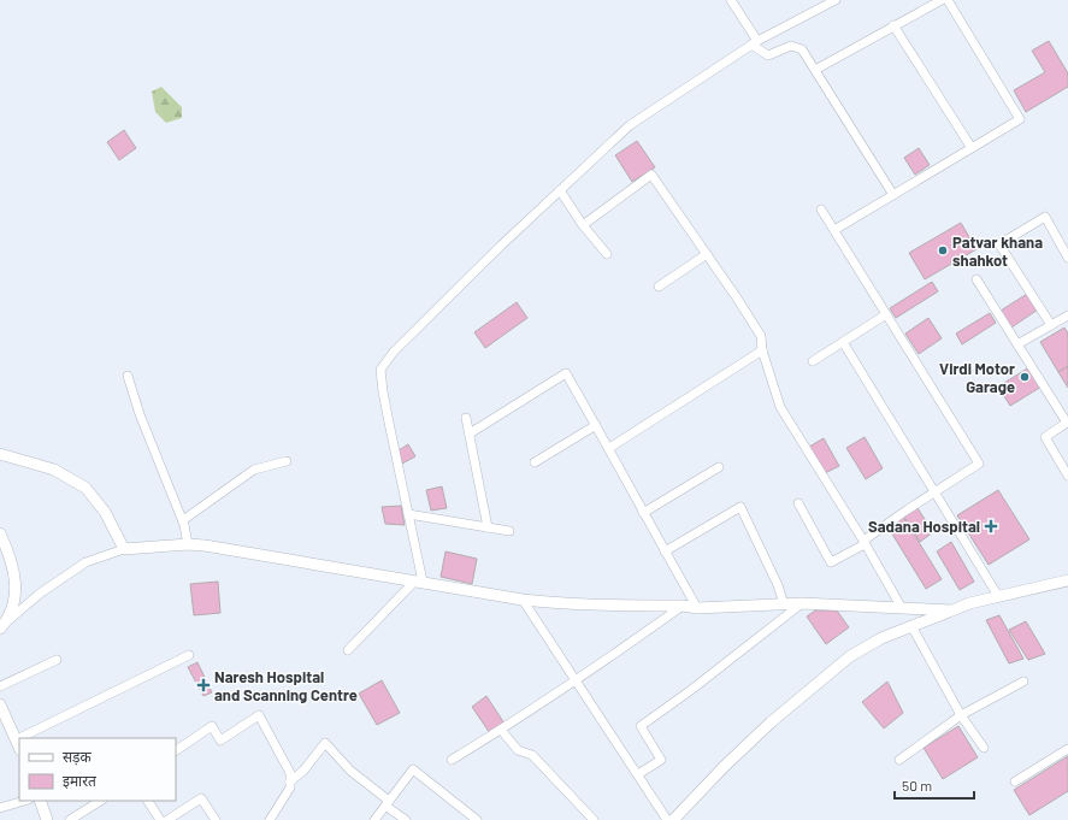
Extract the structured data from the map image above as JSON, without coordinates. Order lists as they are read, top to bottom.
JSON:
{
  "places": {
    "other": ["Patvar khana shahkot", "Virdi Motor Garage"],
    "health": ["Sadana Hospital", "Naresh Hospital and Scanning Centre"]
  },
  "legend": ["सड़क", "इमारत"],
  "scale_bar": "50 m"
}
